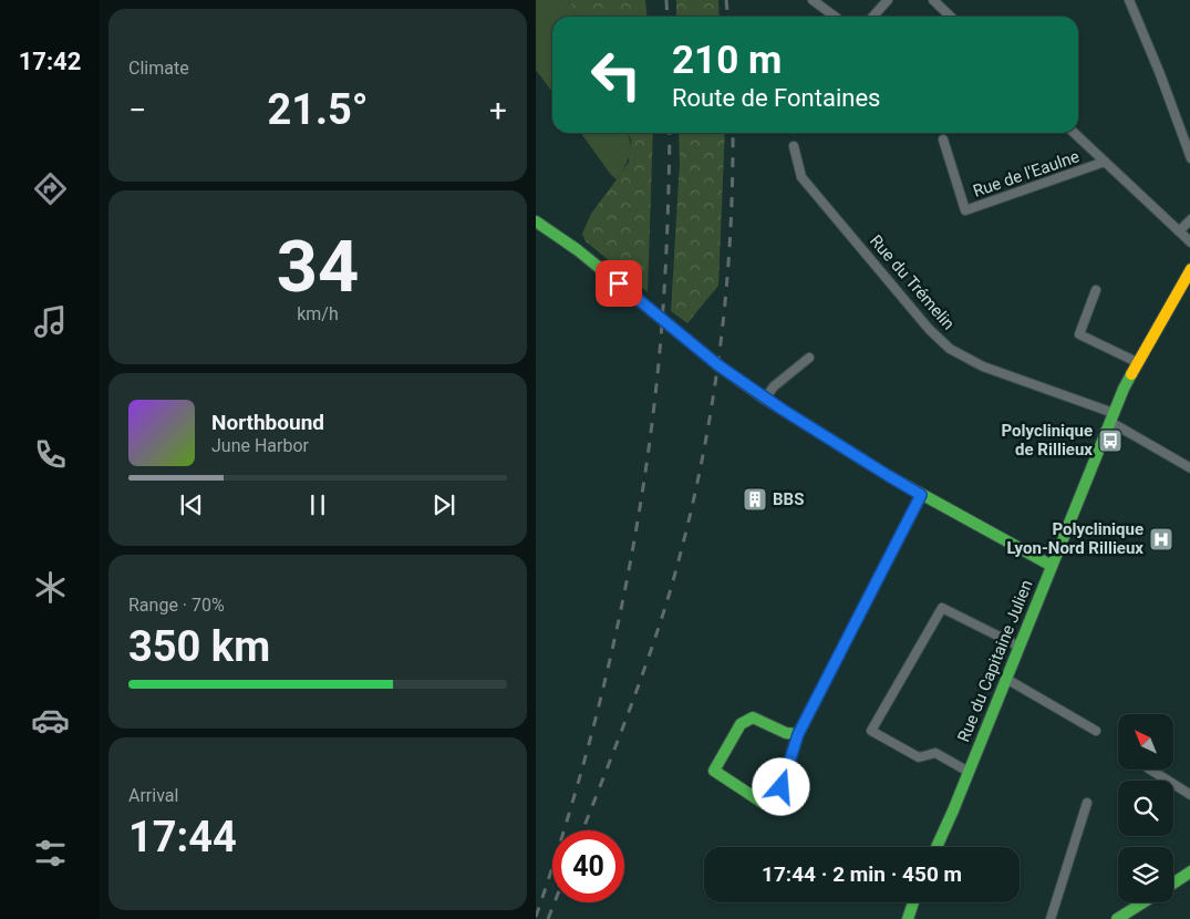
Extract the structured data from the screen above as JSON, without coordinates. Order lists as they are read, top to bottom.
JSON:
{
  "streets": {
    "street": ["Rue de l'Eaulne", "Rue du Trémelin", "Rue du Capitaine Julien"]
  },
  "crossings": [
    ["Rue du Trémelin", "Rue du Capitaine Julien"]
  ],
  "places": {
    "bus stop": ["Polyclinique de Rillieux"],
    "building": ["BBS"],
    "hospital": ["Polyclinique Lyon-Nord Rillieux"]
  },
  "north": "top left",
  "page": {
    "tabs": "17:42",
    "tile": [
      "Climate",
      ["34", "km/h"],
      ["Range · 70%", "350 km"],
      ["Arrival", "17:44"]
    ],
    "turn": ["210 m", "Route de Fontaines"],
    "heat": ["−", "21.5°", "+"],
    "song": ["Northbound", "June Harbor"],
    "limit": "40",
    "trip": "17:44 · 2 min · 450 m"
  }
}
